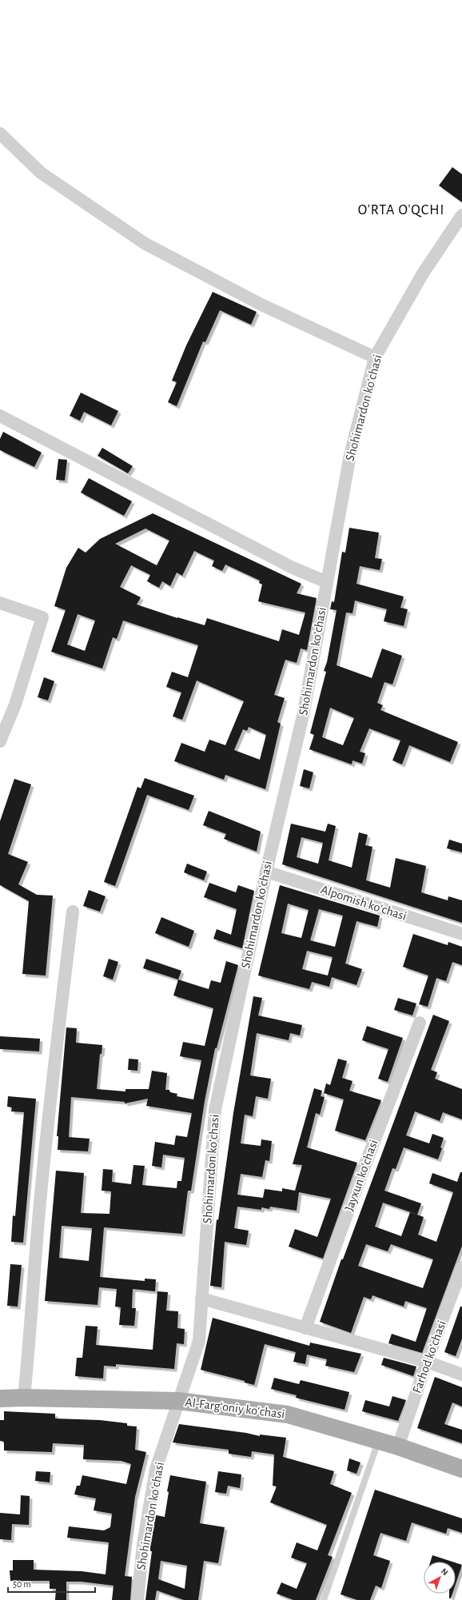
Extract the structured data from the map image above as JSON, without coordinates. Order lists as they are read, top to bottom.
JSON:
{
  "streets": {
    "main road": ["Al-Fargʻoniy koʻchasi"],
    "street": [
      "Shohimardon koʻchasi",
      "Alpomish koʻchasi",
      "Jayxun koʻchasi",
      "Farhod koʻchasi"
    ]
  },
  "crossings": [
    ["Shohimardon koʻchasi", "Alpomish koʻchasi"],
    ["Shohimardon koʻchasi", "Al-Fargʻoniy koʻchasi"],
    ["Farhod koʻchasi", "Al-Fargʻoniy koʻchasi"]
  ],
  "districts": ["O'RTA O'QCHI"],
  "scale_bar": "50 m",
  "north": "top right"
}
